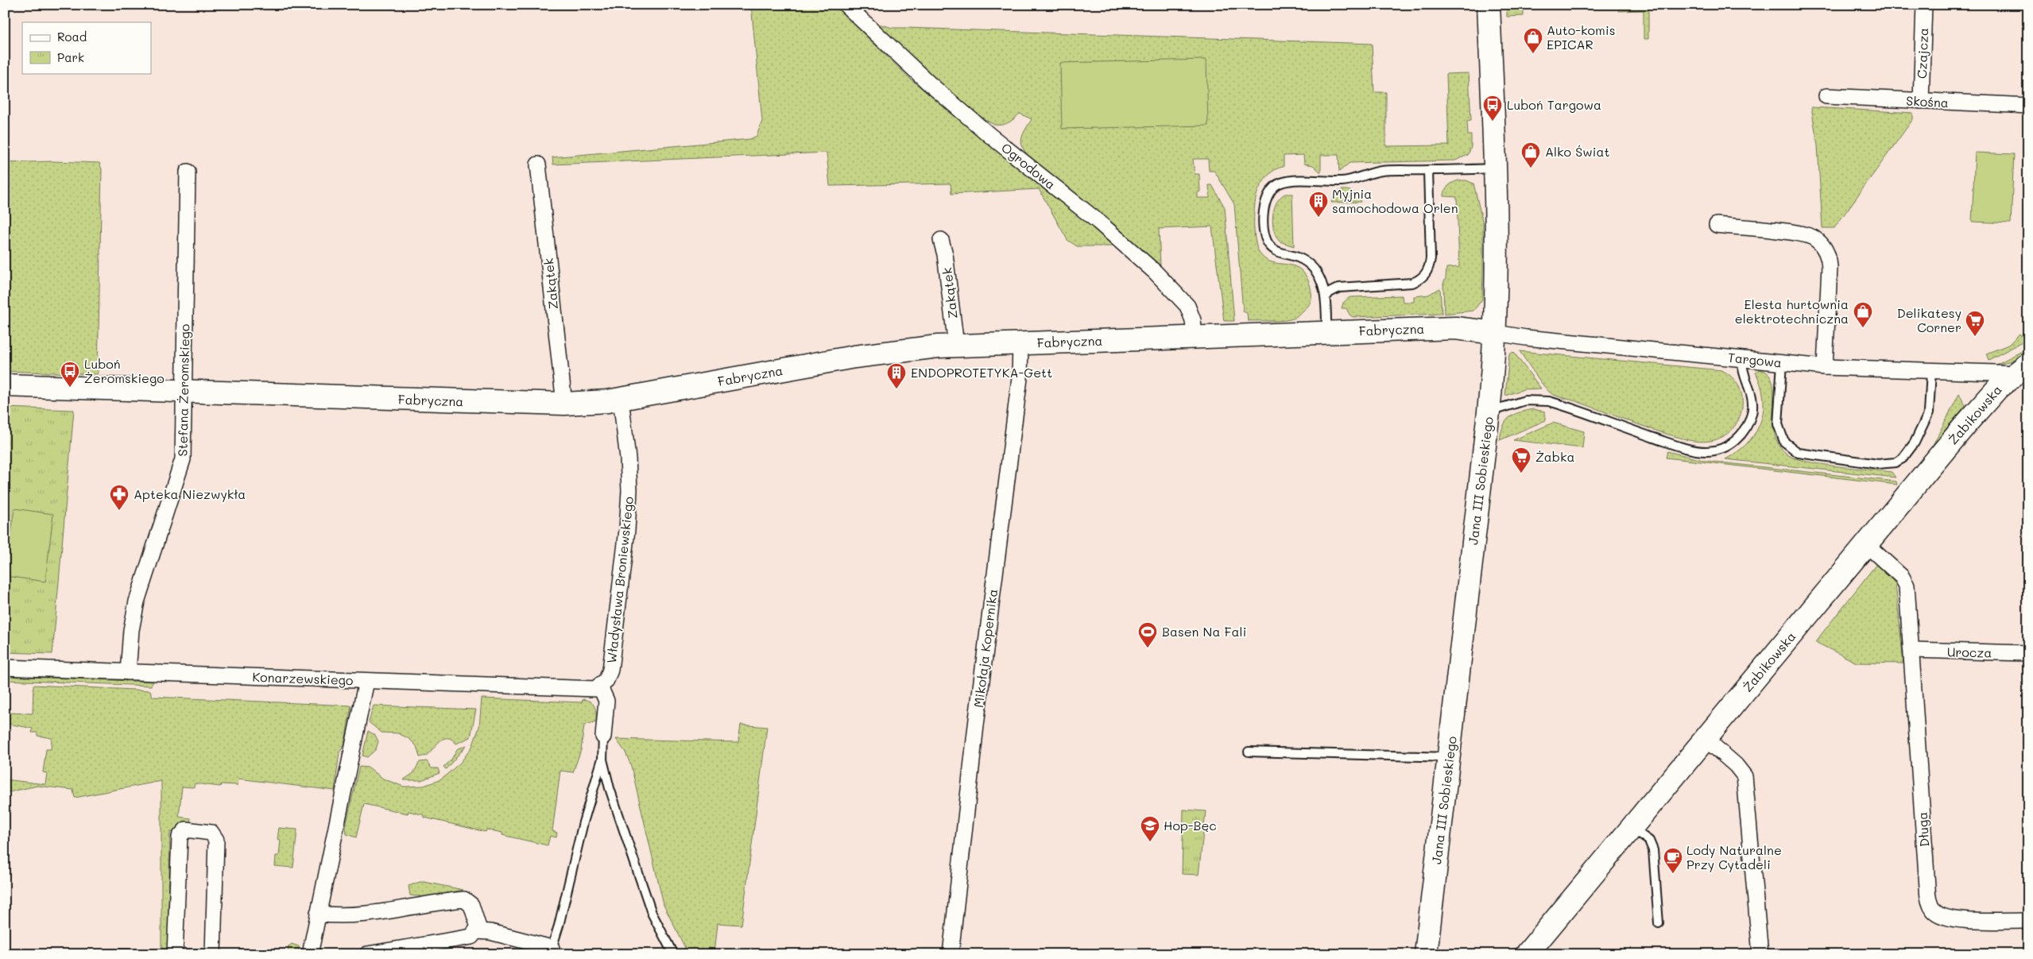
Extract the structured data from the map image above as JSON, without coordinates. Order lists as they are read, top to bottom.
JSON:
{
  "streets": {
    "street": [
      "Czajcza",
      "Skośna",
      "Ogrodowa",
      "Zakątek",
      "Fabryczna",
      "Targowa",
      "Stefana Żeromskiego",
      "Żabikowska",
      "Jana III Sobieskiego",
      "Władysława Broniewskiego",
      "Mikołaja Kopernika",
      "Urocza",
      "Konarzewskiego",
      "Długa"
    ]
  },
  "crossings": [
    ["Czajcza", "Skośna"],
    ["Ogrodowa", "Fabryczna"],
    ["Zakątek", "Fabryczna"],
    ["Fabryczna", "Targowa"],
    ["Fabryczna", "Stefana Żeromskiego"],
    ["Fabryczna", "Jana III Sobieskiego"],
    ["Fabryczna", "Władysława Broniewskiego"],
    ["Fabryczna", "Mikołaja Kopernika"],
    ["Targowa", "Żabikowska"],
    ["Targowa", "Jana III Sobieskiego"],
    ["Stefana Żeromskiego", "Konarzewskiego"],
    ["Żabikowska", "Długa"],
    ["Władysława Broniewskiego", "Konarzewskiego"],
    ["Urocza", "Długa"]
  ],
  "places": {
    "shop": ["Auto-komis EPICAR", "Alko Świat", "Elesta hurtownia elektrotechniczna"],
    "bus stop": ["Luboń Targowa", "Luboń Żeromskiego"],
    "building": ["Myjnia samochodowa Orlen", "ENDOPROTETYKA-Gett"],
    "supermarket": ["Delikatesy Corner", "Żabka"],
    "pharmacy": ["Apteka Niezwykła"],
    "sports": ["Basen Na Fali"],
    "school or university": ["Hop-Bęc"],
    "cafe": ["Lody Naturalne Przy Cytadeli"]
  },
  "legend": ["Road", "Park"]
}
